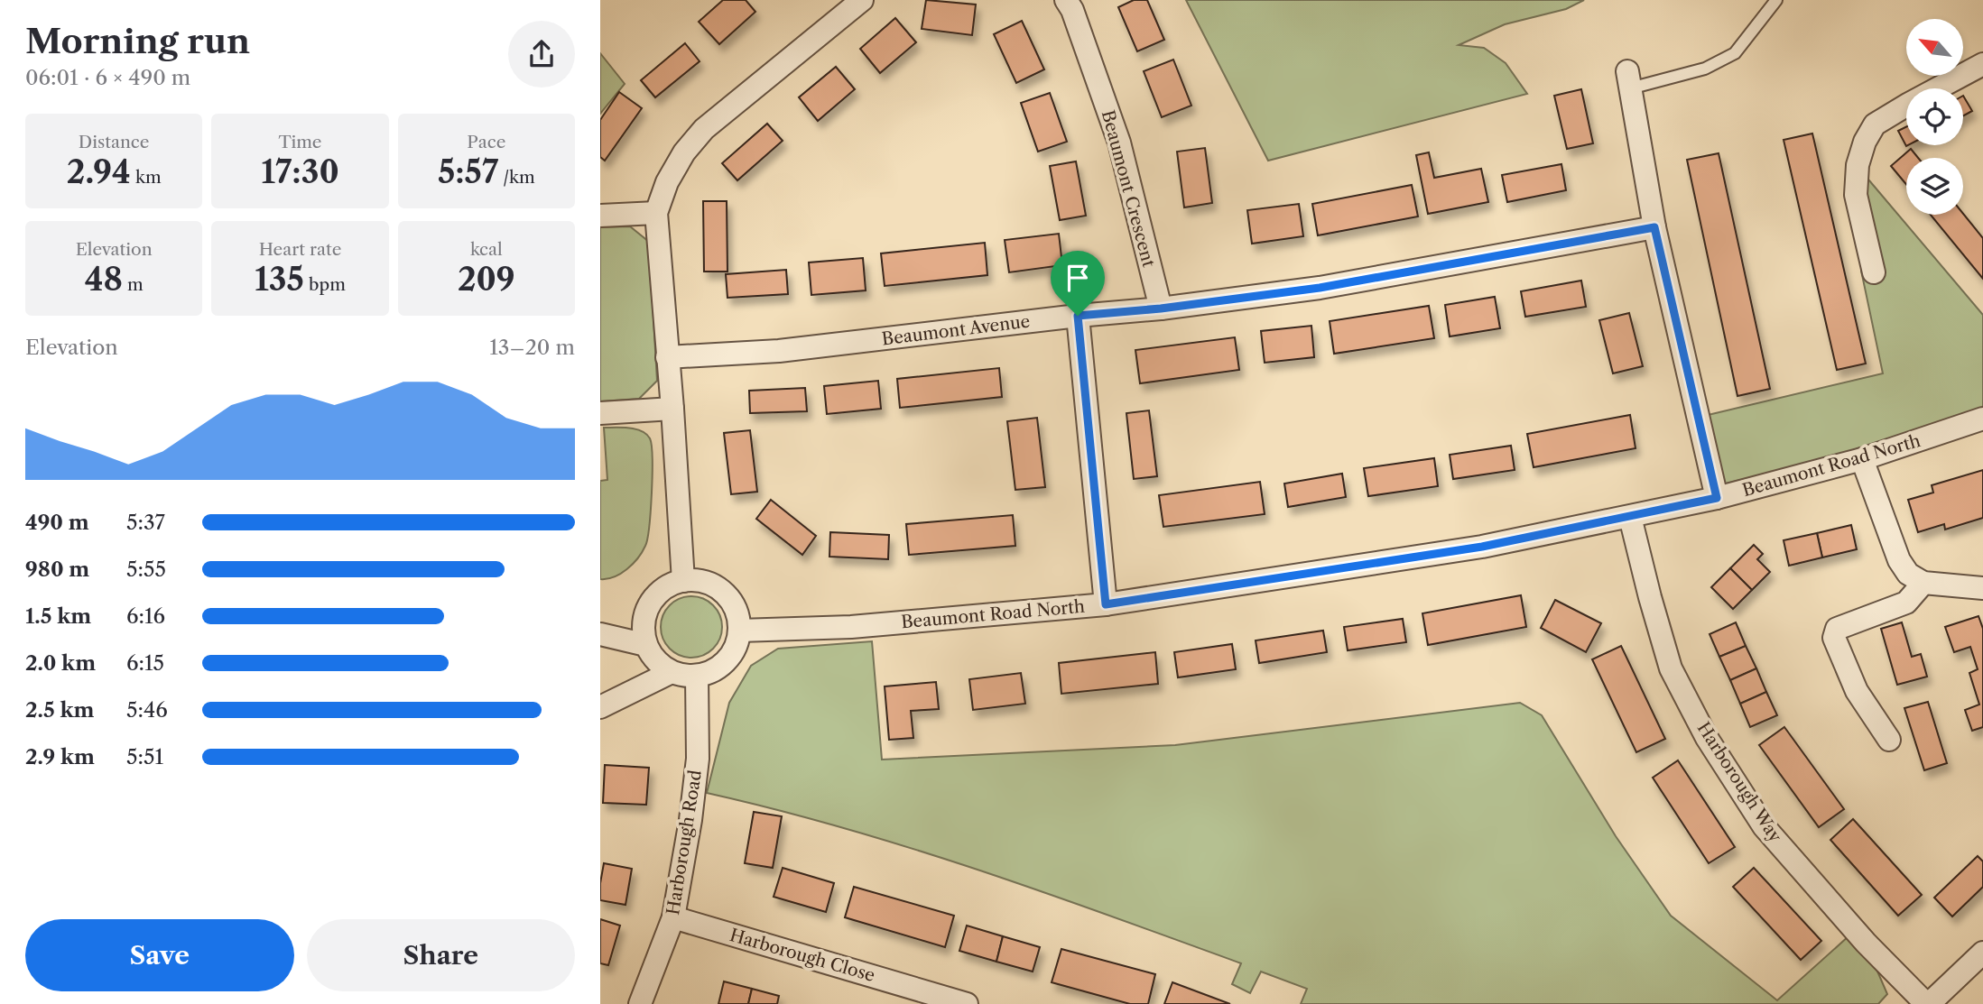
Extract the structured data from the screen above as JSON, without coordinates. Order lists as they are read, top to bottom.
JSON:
{
  "streets": {
    "street": [
      "Beaumont Crescent",
      "Beaumont Avenue",
      "Beaumont Road North",
      "Harborough Way",
      "Harborough Road",
      "Harborough Close"
    ]
  },
  "crossings": [
    ["Beaumont Crescent", "Beaumont Avenue"],
    ["Beaumont Road North", "Harborough Way"],
    ["Beaumont Road North", "Harborough Road"],
    ["Harborough Road", "Harborough Close"]
  ],
  "north": "top left",
  "page": {
    "heading": ["Morning run", "06:01 · 6 × 490 m"],
    "stats": [
      ["Distance", "2.94 km"],
      ["Time", "17:30"],
      ["Pace", "5:57 /km"],
      ["Elevation", "48 m"],
      ["Heart rate", "135 bpm"],
      ["kcal", "209"]
    ],
    "chart": ["Elevation", "13–20 m"],
    "list": [
      {
        "name": "490 m",
        "note": "5:37"
      },
      {
        "name": "980 m",
        "note": "5:55"
      },
      {
        "name": "1.5 km",
        "note": "6:16"
      },
      {
        "name": "2.0 km",
        "note": "6:15"
      },
      {
        "name": "2.5 km",
        "note": "5:46"
      },
      {
        "name": "2.9 km",
        "note": "5:51"
      }
    ],
    "buttons": ["Save", "Share"]
  }
}
